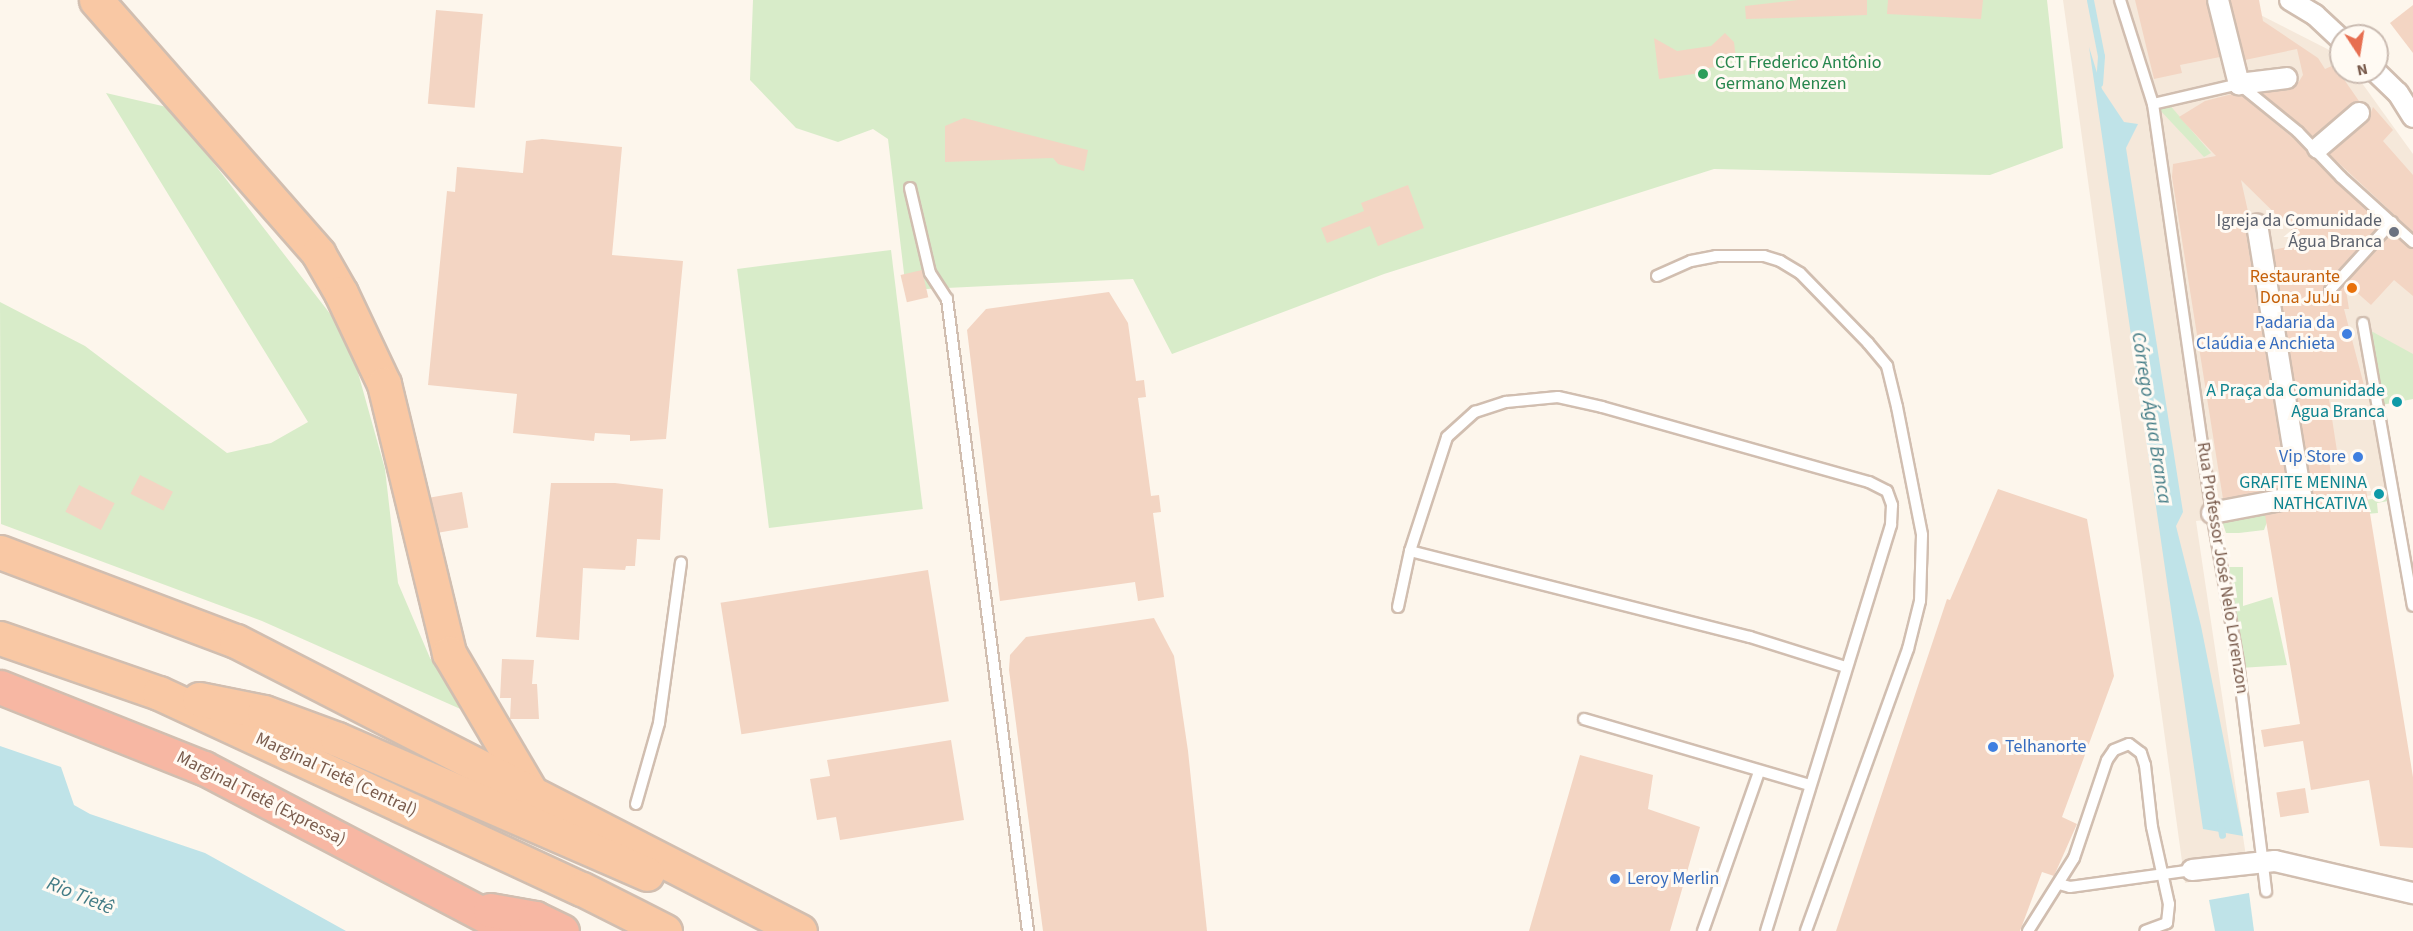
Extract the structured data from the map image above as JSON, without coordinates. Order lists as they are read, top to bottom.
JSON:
{
  "streets": {
    "highway": ["Marginal Tietê (Central)", "Marginal Tietê (Expressa)"],
    "lane": ["Rua Professor José Nelo Lorenzon"]
  },
  "water": ["Córrego Água Branca", "Rio Tietê"],
  "places": [
    "CCT Frederico Antônio Germano Menzen",
    "Igreja da Comunidade Água Branca",
    "Restaurante Dona JuJu",
    "Padaria da Claúdia e Anchieta",
    "A Praça da Comunidade Agua Branca",
    "Vip Store",
    "GRAFITE MENINA NATHCATIVA",
    "Telhanorte",
    "Leroy Merlin"
  ],
  "north": "bottom"
}
